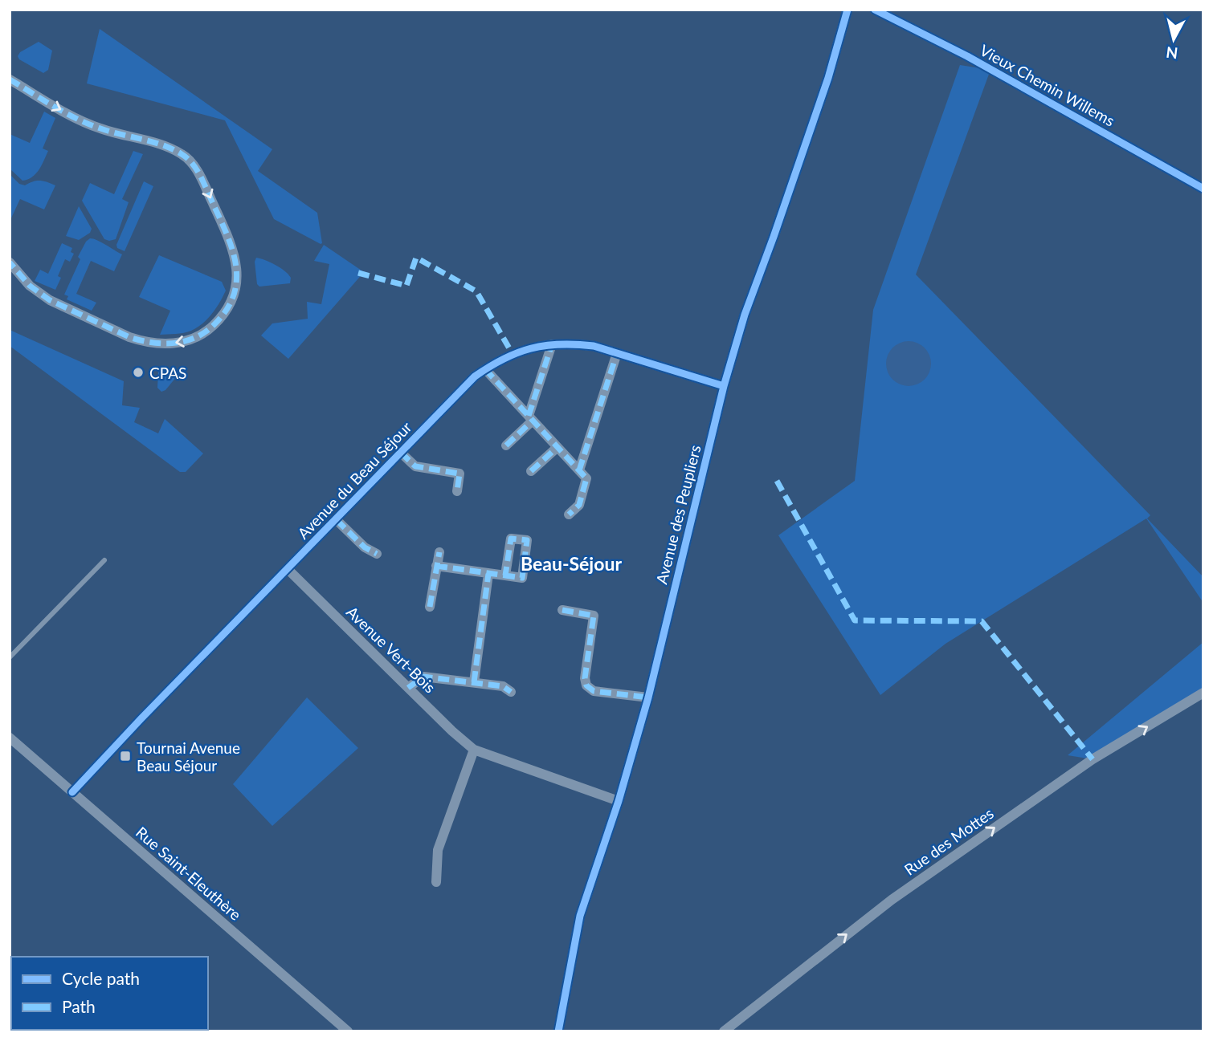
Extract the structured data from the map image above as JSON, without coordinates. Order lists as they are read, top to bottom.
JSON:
{
  "streets": {
    "street": [
      "Vieux Chemin Willems",
      "Avenue du Beau Séjour",
      "Avenue des Peupliers",
      "Avenue Vert-Bois",
      "Rue des Mottes",
      "Rue Saint-Eleuthère"
    ]
  },
  "crossings": [
    ["Avenue du Beau Séjour", "Avenue des Peupliers"],
    ["Avenue du Beau Séjour", "Avenue Vert-Bois"],
    ["Avenue du Beau Séjour", "Rue Saint-Eleuthère"],
    ["Avenue des Peupliers", "Avenue Vert-Bois"]
  ],
  "one_way": ["Rue des Mottes"],
  "districts": ["Beau-Séjour"],
  "places": {
    "other": ["CPAS"],
    "transit": ["Tournai Avenue Beau Séjour"]
  },
  "legend": ["Cycle path", "Path"],
  "north": "bottom"
}
